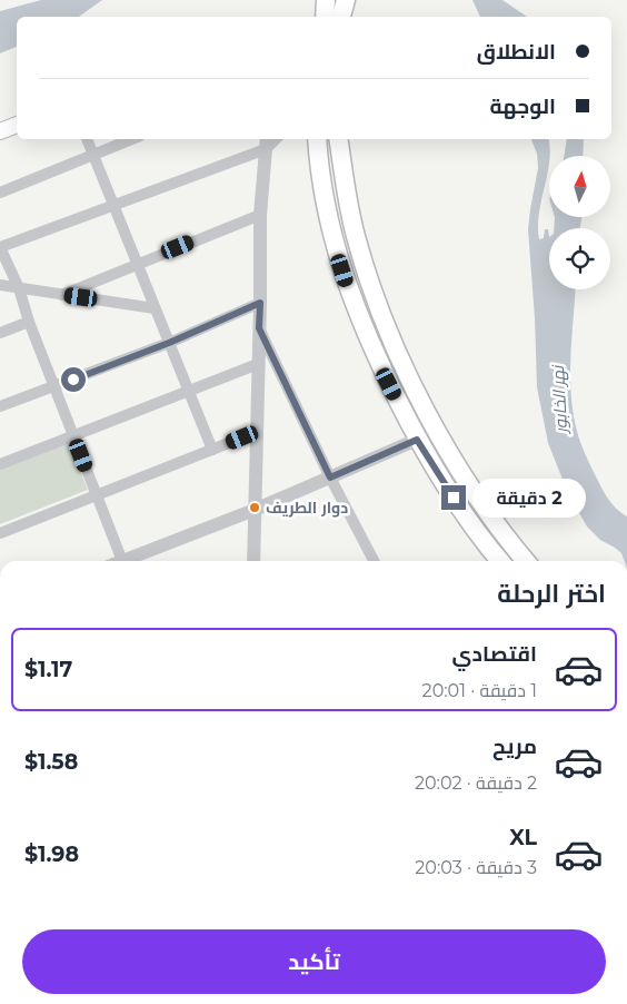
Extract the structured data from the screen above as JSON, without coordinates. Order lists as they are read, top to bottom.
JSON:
{
  "water": ["نهر الخابور"],
  "places": ["دوار الطريف"],
  "north": "top",
  "page": {
    "banner": ["الانطلاق", "الوجهة"],
    "bubble": "2 دقيقة",
    "heading": "اختر الرحلة",
    "list": [
      {
        "name": "اقتصادي",
        "note": "1 دقيقة · 20:01",
        "value": "$1.17"
      },
      {
        "name": "مريح",
        "note": "2 دقيقة · 20:02",
        "value": "$1.58"
      },
      {
        "name": "XL",
        "note": "3 دقيقة · 20:03",
        "value": "$1.98"
      }
    ],
    "buttons": "تأكيد"
  }
}
